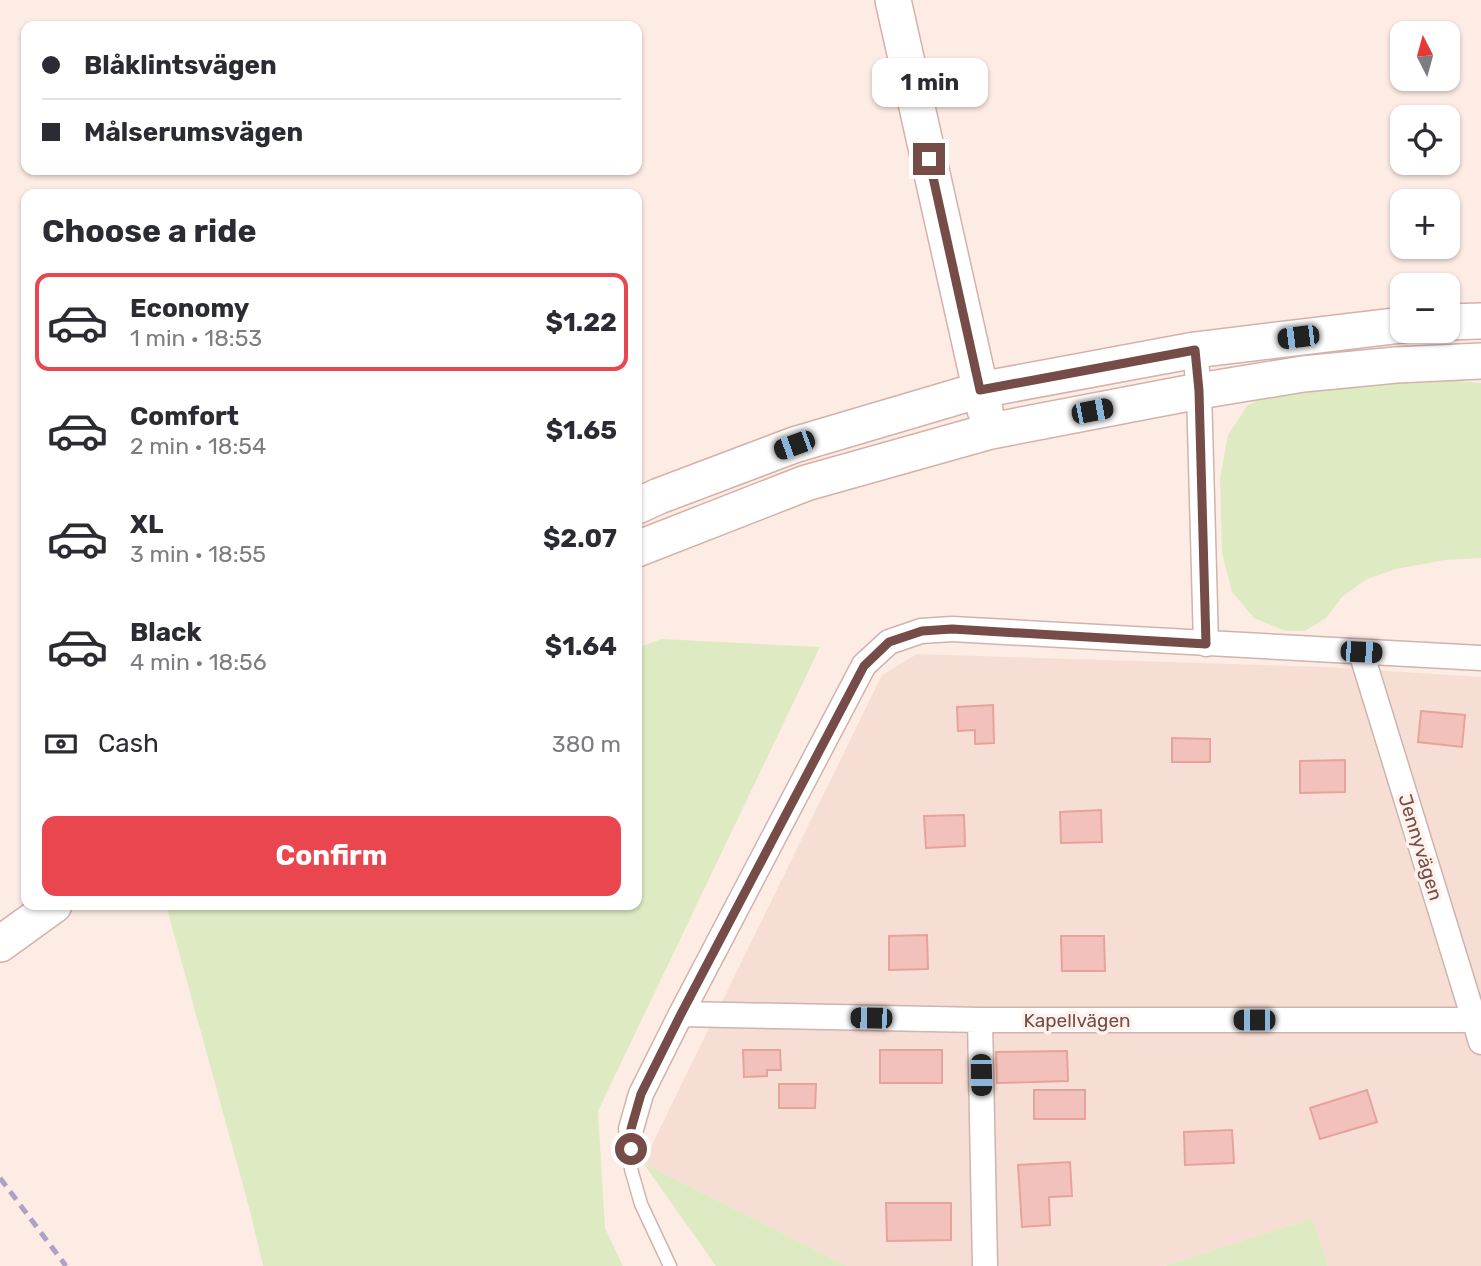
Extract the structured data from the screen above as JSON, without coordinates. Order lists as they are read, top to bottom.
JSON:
{
  "streets": {
    "street": ["Jennyvägen", "Kapellvägen"]
  },
  "crossings": [
    ["Jennyvägen", "Kapellvägen"]
  ],
  "north": "top",
  "page": {
    "map_buttons": ["+", "−"],
    "banner": ["Blåklintsvägen", "Målserumsvägen"],
    "bubble": "1 min",
    "heading": "Choose a ride",
    "list": [
      {
        "name": "Economy",
        "note": "1 min · 18:53",
        "value": "$1.22"
      },
      {
        "name": "Comfort",
        "note": "2 min · 18:54",
        "value": "$1.65"
      },
      {
        "name": "XL",
        "note": "3 min · 18:55",
        "value": "$2.07"
      },
      {
        "name": "Black",
        "note": "4 min · 18:56",
        "value": "$1.64"
      }
    ],
    "pay": ["Cash", "380 m"],
    "buttons": "Confirm"
  }
}
